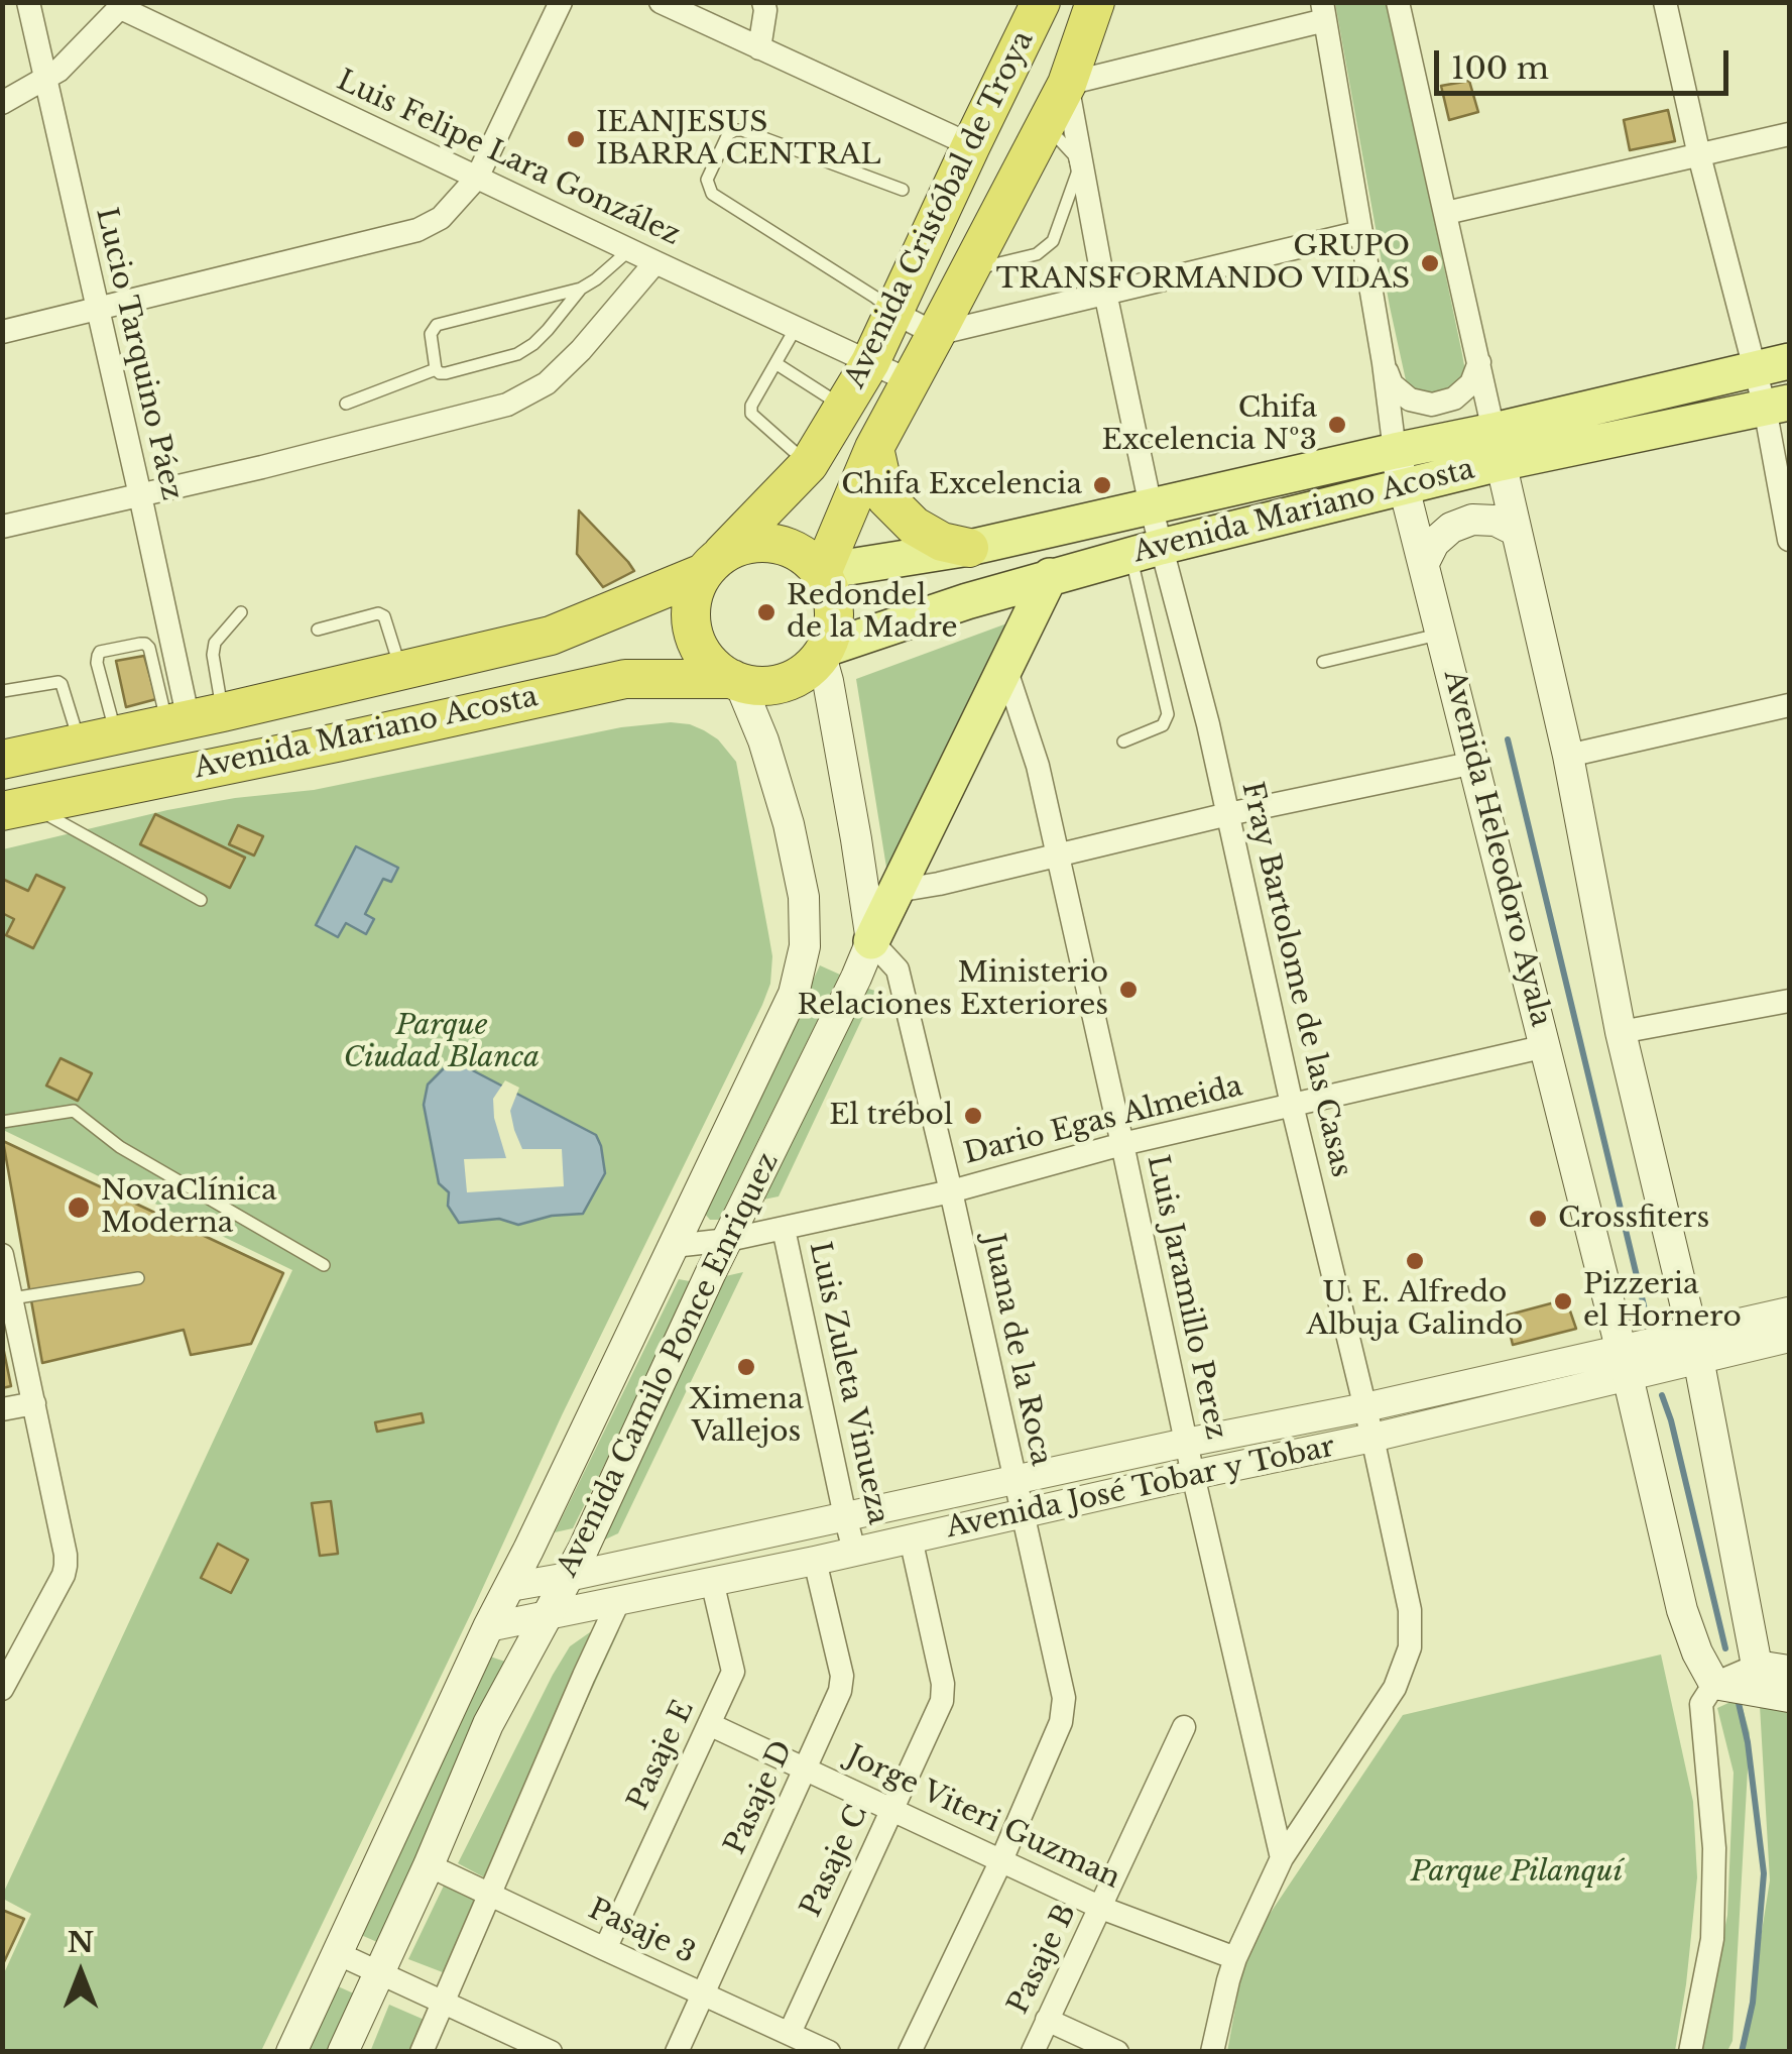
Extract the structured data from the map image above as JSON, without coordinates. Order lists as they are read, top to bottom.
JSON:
{
  "streets": {
    "highway": ["Avenida Cristóbal de Troya", "Avenida Mariano Acosta"],
    "main road": ["Avenida Heleodoro Ayala", "Avenida Camilo Ponce Enriquez"],
    "street": [
      "Luis Felipe Lara González",
      "Lucio Tarquino Páez",
      "Fray Bartolome de las Casas",
      "Dario Egas Almeida",
      "Luis Jaramillo Perez",
      "Juana de la Roca",
      "Luis Zuleta Vinueza",
      "Avenida José Tobar y Tobar",
      "Pasaje E",
      "Pasaje D",
      "Jorge Viteri Guzman",
      "Pasaje C",
      "Pasaje 3",
      "Pasaje B"
    ]
  },
  "crossings": [
    ["Luis Felipe Lara González", "Avenida Cristóbal de Troya"],
    ["Avenida Cristóbal de Troya", "Avenida Mariano Acosta"],
    ["Avenida Cristóbal de Troya", "Fray Bartolome de las Casas"],
    ["Avenida Cristóbal de Troya", "Avenida Camilo Ponce Enriquez"],
    ["Lucio Tarquino Páez", "Avenida Mariano Acosta"],
    ["Avenida Mariano Acosta", "Avenida Heleodoro Ayala"],
    ["Avenida Mariano Acosta", "Fray Bartolome de las Casas"],
    ["Avenida Mariano Acosta", "Avenida Camilo Ponce Enriquez"],
    ["Avenida Heleodoro Ayala", "Dario Egas Almeida"],
    ["Avenida Heleodoro Ayala", "Avenida José Tobar y Tobar"],
    ["Fray Bartolome de las Casas", "Dario Egas Almeida"],
    ["Fray Bartolome de las Casas", "Luis Jaramillo Perez"],
    ["Fray Bartolome de las Casas", "Avenida José Tobar y Tobar"],
    ["Dario Egas Almeida", "Luis Jaramillo Perez"],
    ["Dario Egas Almeida", "Juana de la Roca"],
    ["Dario Egas Almeida", "Avenida Camilo Ponce Enriquez"],
    ["Dario Egas Almeida", "Luis Zuleta Vinueza"],
    ["Luis Jaramillo Perez", "Avenida José Tobar y Tobar"],
    ["Juana de la Roca", "Avenida Camilo Ponce Enriquez"],
    ["Juana de la Roca", "Avenida José Tobar y Tobar"],
    ["Juana de la Roca", "Jorge Viteri Guzman"],
    ["Avenida Camilo Ponce Enriquez", "Avenida José Tobar y Tobar"],
    ["Avenida Camilo Ponce Enriquez", "Pasaje 3"],
    ["Luis Zuleta Vinueza", "Avenida José Tobar y Tobar"],
    ["Avenida José Tobar y Tobar", "Pasaje E"],
    ["Avenida José Tobar y Tobar", "Pasaje D"],
    ["Avenida José Tobar y Tobar", "Pasaje C"],
    ["Pasaje E", "Jorge Viteri Guzman"],
    ["Pasaje E", "Pasaje 3"],
    ["Pasaje D", "Jorge Viteri Guzman"],
    ["Pasaje D", "Pasaje 3"],
    ["Jorge Viteri Guzman", "Pasaje C"],
    ["Jorge Viteri Guzman", "Pasaje B"],
    ["Pasaje C", "Pasaje 3"]
  ],
  "parks": ["Parque Ciudad Blanca", "Parque Pilanquí"],
  "places": [
    "IEANJESUS IBARRA CENTRAL",
    "GRUPO TRANSFORMANDO VIDAS",
    "Chifa Excelencia Nº3",
    "Chifa Excelencia",
    "Redondel de la Madre",
    "Ministerio Relaciones Exteriores",
    "El trébol",
    "NovaClínica Moderna",
    "Crossfiters",
    "U. E. Alfredo Albuja Galindo",
    "Pizzeria el Hornero",
    "Ximena Vallejos"
  ],
  "scale_bar": "100 m",
  "north": "top"
}
